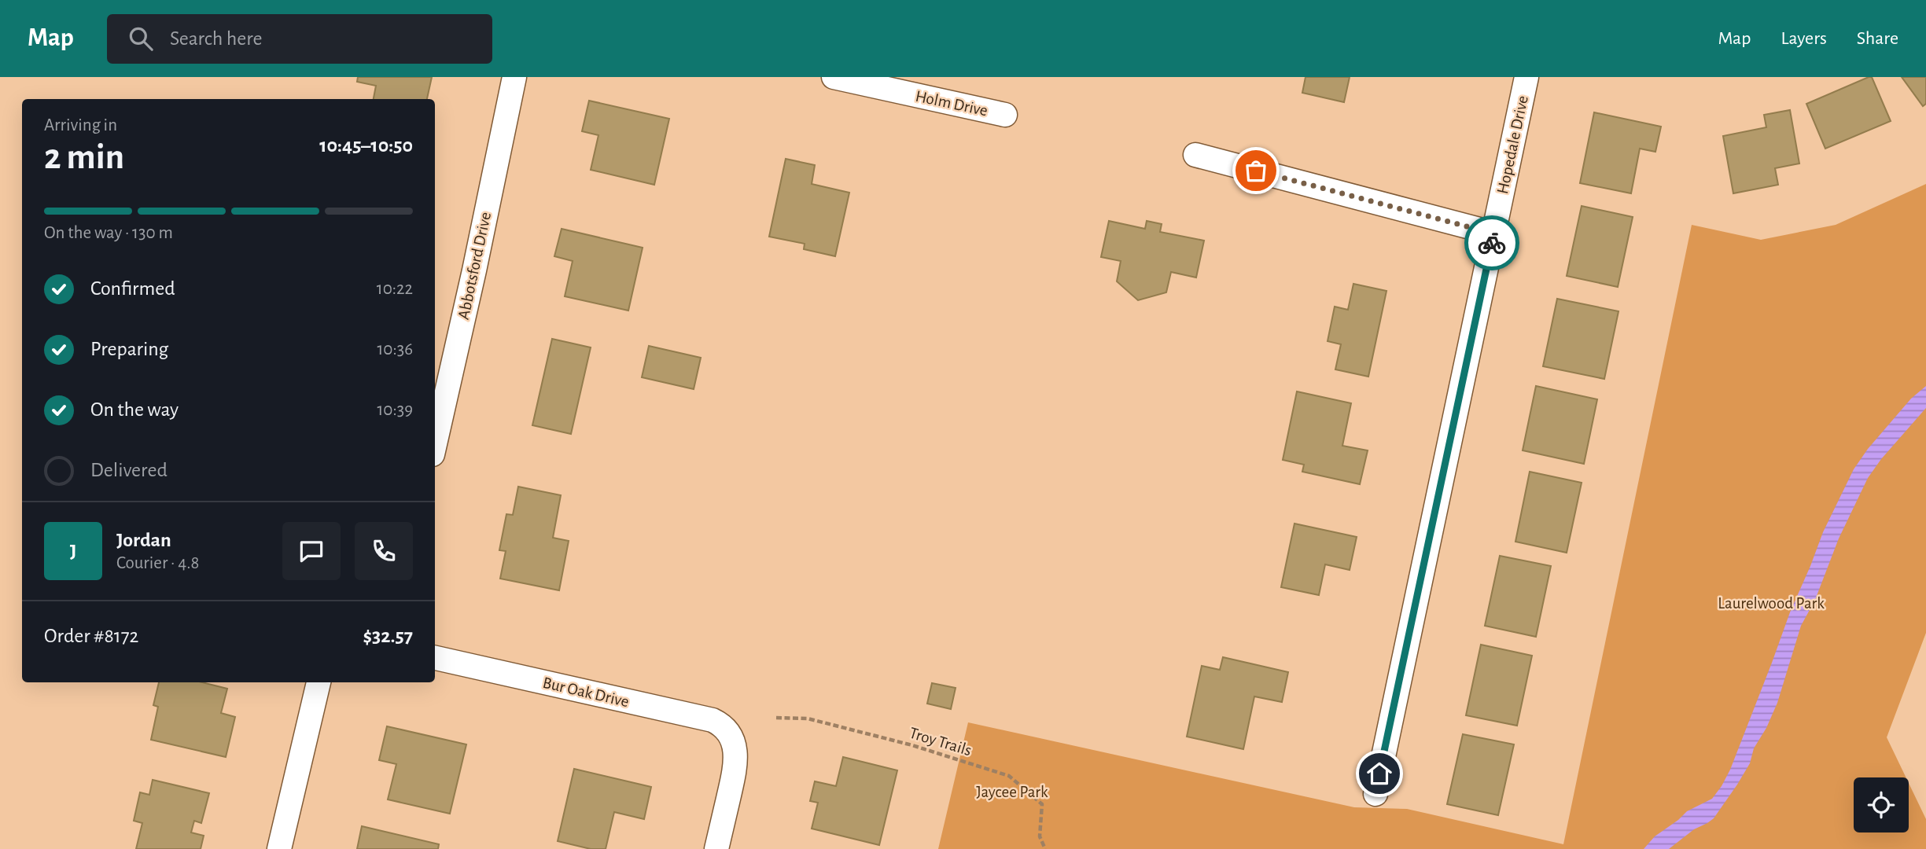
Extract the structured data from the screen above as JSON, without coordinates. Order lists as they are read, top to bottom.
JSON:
{
  "streets": {
    "street": [
      "Holm Drive",
      "Hopedale Drive",
      "Abbotsford Drive",
      "Bur Oak Drive"
    ],
    "path": ["Troy Trails"]
  },
  "parks": ["Laurelwood Park", "Jaycee Park"],
  "page": {
    "header": "Map",
    "search": "Search here",
    "nav": ["Map", "Layers", "Share"],
    "heading": ["2 min", "Arriving in", "10:45–10:50"],
    "panel": [
      "Jordan",
      "Courier · 4.8",
      "Order #8172",
      "$32.57"
    ],
    "bar": "On the way · 130 m",
    "list": [
      ["Confirmed", "10:22"],
      ["Preparing", "10:36"],
      ["On the way", "10:39"],
      "Delivered"
    ],
    "round": "J"
  }
}
